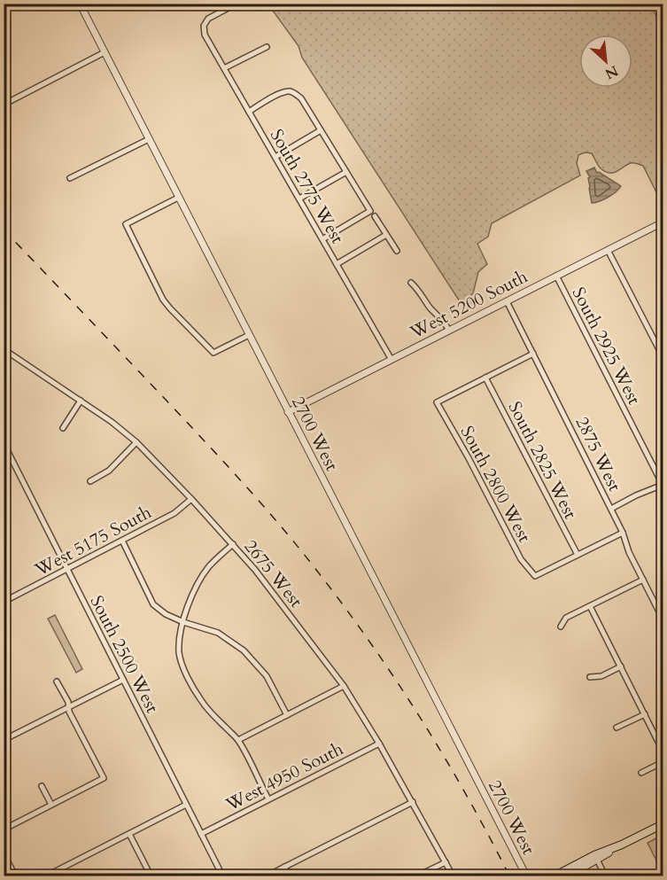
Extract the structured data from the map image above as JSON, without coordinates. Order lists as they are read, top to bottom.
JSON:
{
  "streets": {
    "street": [
      "South 2775 West",
      "West 5200 South",
      "South 2925 West",
      "2700 West",
      "2875 West",
      "South 2825 West",
      "South 2800 West",
      "West 5175 South",
      "2675 West",
      "South 2500 West",
      "West 4950 South"
    ]
  },
  "crossings": [
    ["South 2775 West", "West 5200 South"],
    ["West 5200 South", "South 2925 West"],
    ["West 5200 South", "2700 West"],
    ["West 5200 South", "2875 West"],
    ["South 2825 West", "South 2800 West"],
    ["West 5175 South", "2675 West"],
    ["West 5175 South", "South 2500 West"],
    ["2675 West", "West 4950 South"],
    ["South 2500 West", "West 4950 South"]
  ],
  "north": "bottom right"
}
